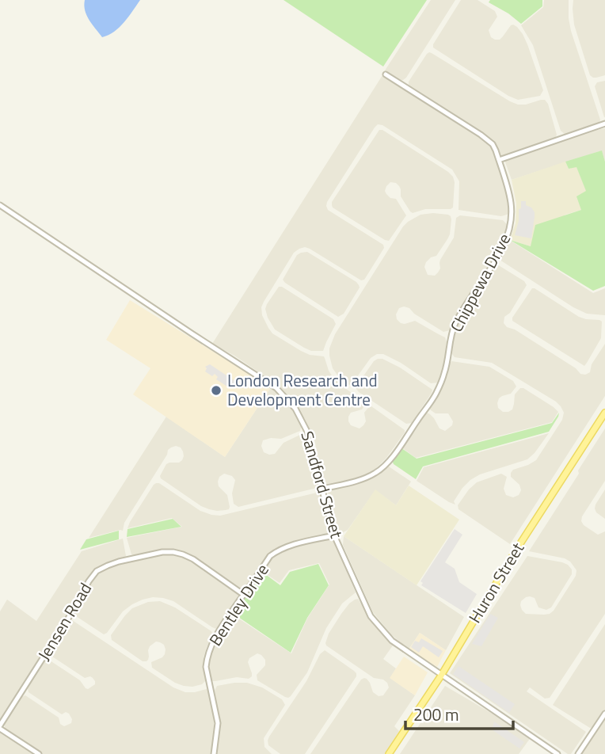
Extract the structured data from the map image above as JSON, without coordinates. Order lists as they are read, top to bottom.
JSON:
{
  "streets": {
    "main road": ["Huron Street"],
    "street": [
      "Chippewa Drive",
      "Sandford Street",
      "Bentley Drive",
      "Jensen Road"
    ]
  },
  "crossings": [
    ["Chippewa Drive", "Sandford Street"],
    ["Sandford Street", "Huron Street"],
    ["Sandford Street", "Bentley Drive"],
    ["Bentley Drive", "Jensen Road"]
  ],
  "places": ["London Research and Development Centre"],
  "scale_bar": "200 m"
}
